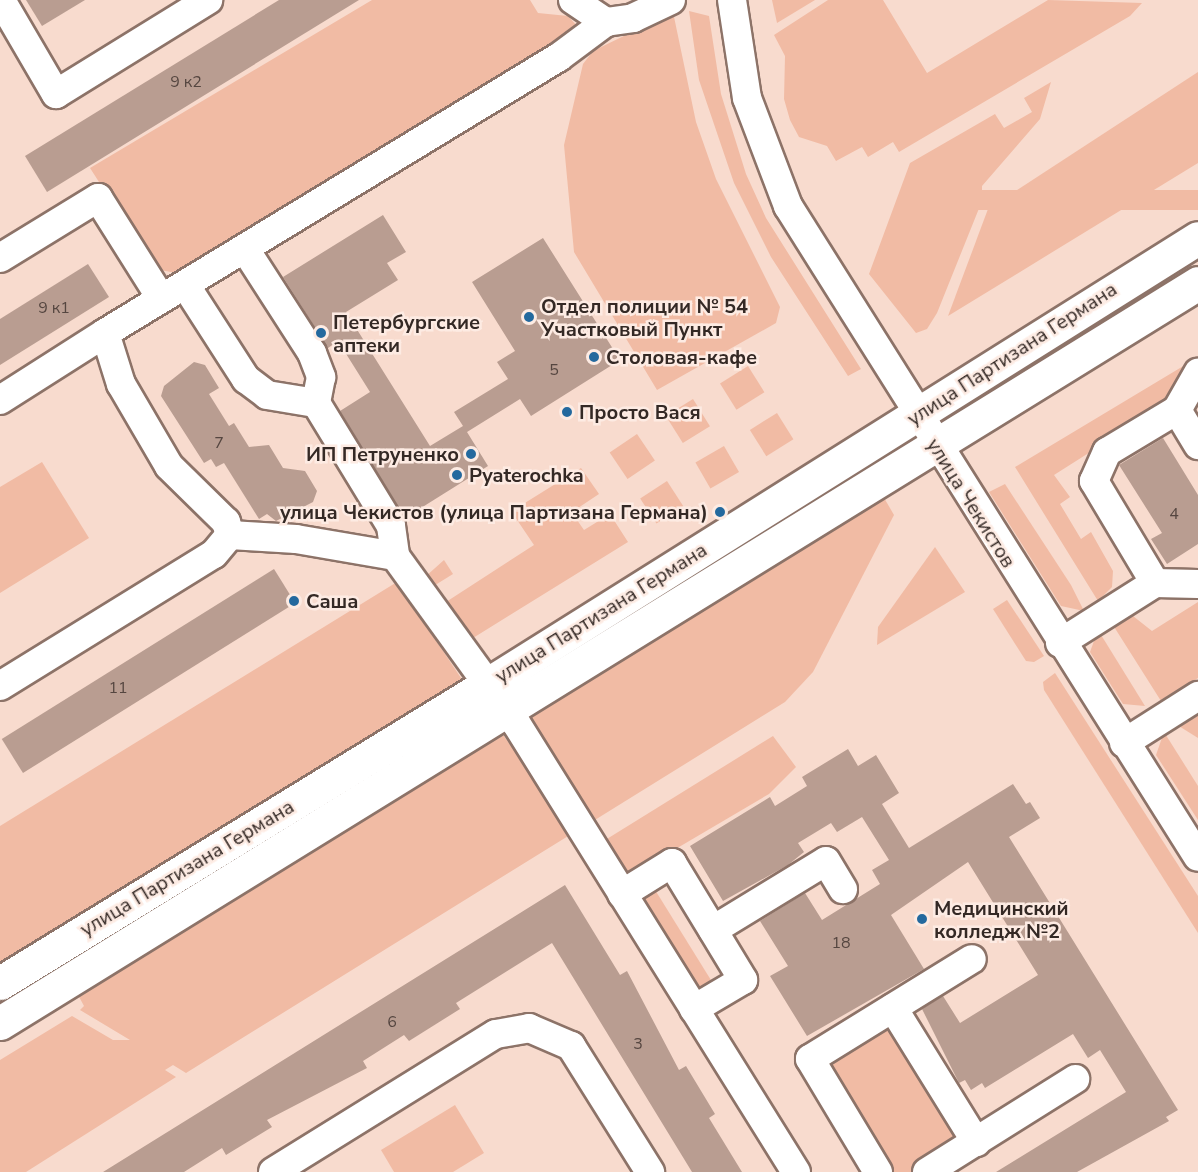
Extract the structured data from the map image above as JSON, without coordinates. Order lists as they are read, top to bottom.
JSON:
{
  "streets": {
    "main road": ["улица Партизана Германа"],
    "street": ["улица Чекистов"]
  },
  "crossings": [
    ["улица Партизана Германа", "улица Чекистов"]
  ],
  "places": [
    "Отдел полиции № 54 Участковый Пункт",
    "Петербургские аптеки",
    "Столовая-кафе",
    "Просто Вася",
    "ИП Петруненко",
    "Pyaterochka",
    "улица Чекистов (улица Партизана Германа)",
    "Саша",
    "Медицинский колледж №2"
  ],
  "house_numbers": [
    "9 к2",
    "9 к1",
    "5",
    "7",
    "4",
    "11",
    "18",
    "6",
    "3"
  ]
}
